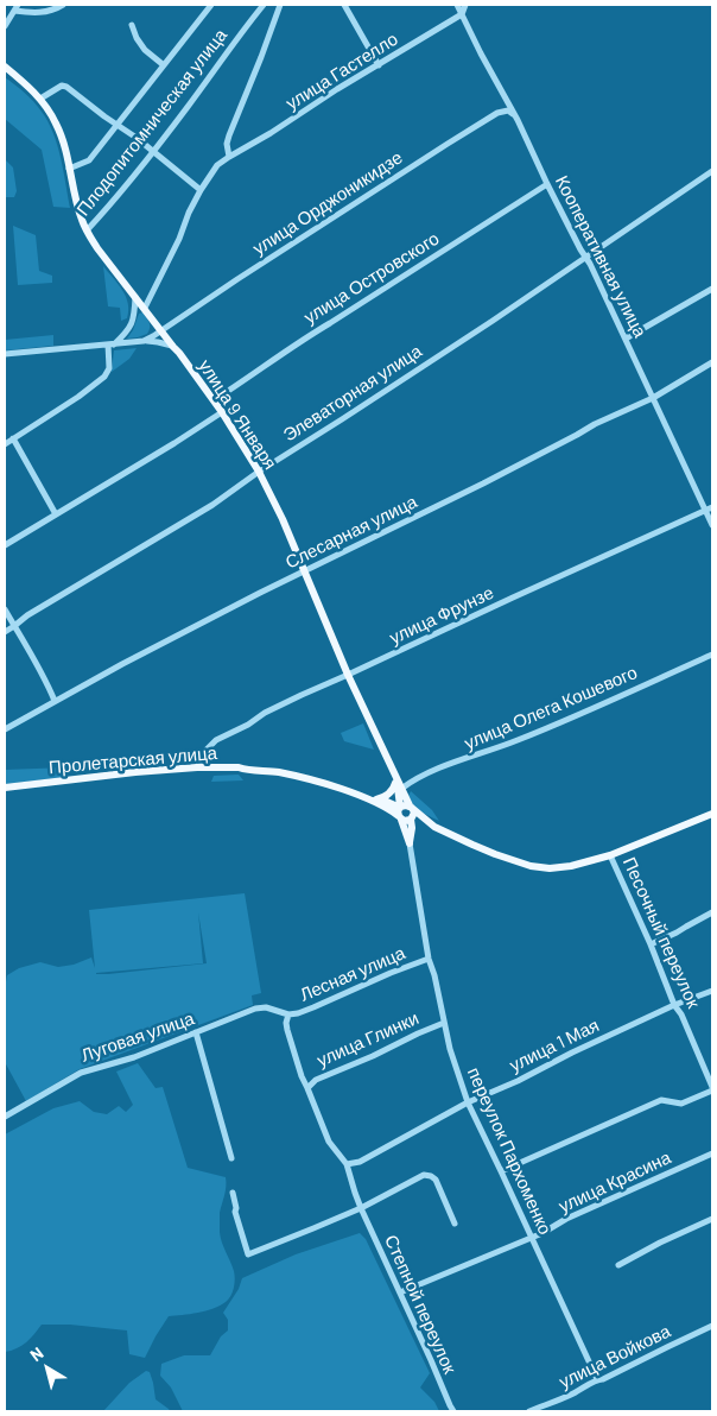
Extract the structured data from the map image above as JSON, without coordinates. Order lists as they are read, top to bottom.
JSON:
{
  "streets": {
    "main road": ["улица 9 Января", "Пролетарская улица", "переулок Пархоменко"],
    "street": [
      "улица Гастелло",
      "Плодопитомническая улица",
      "улица Орджоникидзе",
      "Кооперативная улица",
      "улица Островского",
      "Элеваторная улица",
      "Слесарная улица",
      "улица Фрунзе",
      "улица Олега Кошевого",
      "Песочный переулок",
      "Лесная улица",
      "Луговая улица",
      "улица Глинки",
      "улица 1 Мая",
      "улица Красина",
      "Степной переулок",
      "улица Войкова"
    ]
  },
  "crossings": [
    ["улица Гастелло", "Кооперативная улица"],
    ["улица Гастелло", "улица 9 Января"],
    ["Плодопитомническая улица", "улица 9 Января"],
    ["улица Орджоникидзе", "Кооперативная улица"],
    ["улица Орджоникидзе", "улица 9 Января"],
    ["Кооперативная улица", "улица Островского"],
    ["Кооперативная улица", "Элеваторная улица"],
    ["Кооперативная улица", "Слесарная улица"],
    ["Кооперативная улица", "улица Фрунзе"],
    ["улица Островского", "улица 9 Января"],
    ["Элеваторная улица", "улица 9 Января"],
    ["улица 9 Января", "Слесарная улица"],
    ["улица 9 Января", "улица Фрунзе"],
    ["улица 9 Января", "улица Олега Кошевого"],
    ["улица 9 Января", "Пролетарская улица"],
    ["улица 9 Января", "переулок Пархоменко"],
    ["улица Фрунзе", "Пролетарская улица"],
    ["Пролетарская улица", "переулок Пархоменко"],
    ["Песочный переулок", "улица 1 Мая"],
    ["Лесная улица", "Луговая улица"],
    ["Лесная улица", "переулок Пархоменко"],
    ["Лесная улица", "Степной переулок"],
    ["Луговая улица", "Степной переулок"],
    ["улица Глинки", "переулок Пархоменко"],
    ["улица Глинки", "Степной переулок"],
    ["улица 1 Мая", "переулок Пархоменко"],
    ["улица 1 Мая", "Степной переулок"],
    ["переулок Пархоменко", "улица Красина"],
    ["переулок Пархоменко", "улица Войкова"],
    ["улица Красина", "Степной переулок"]
  ],
  "north": "top left"
}
